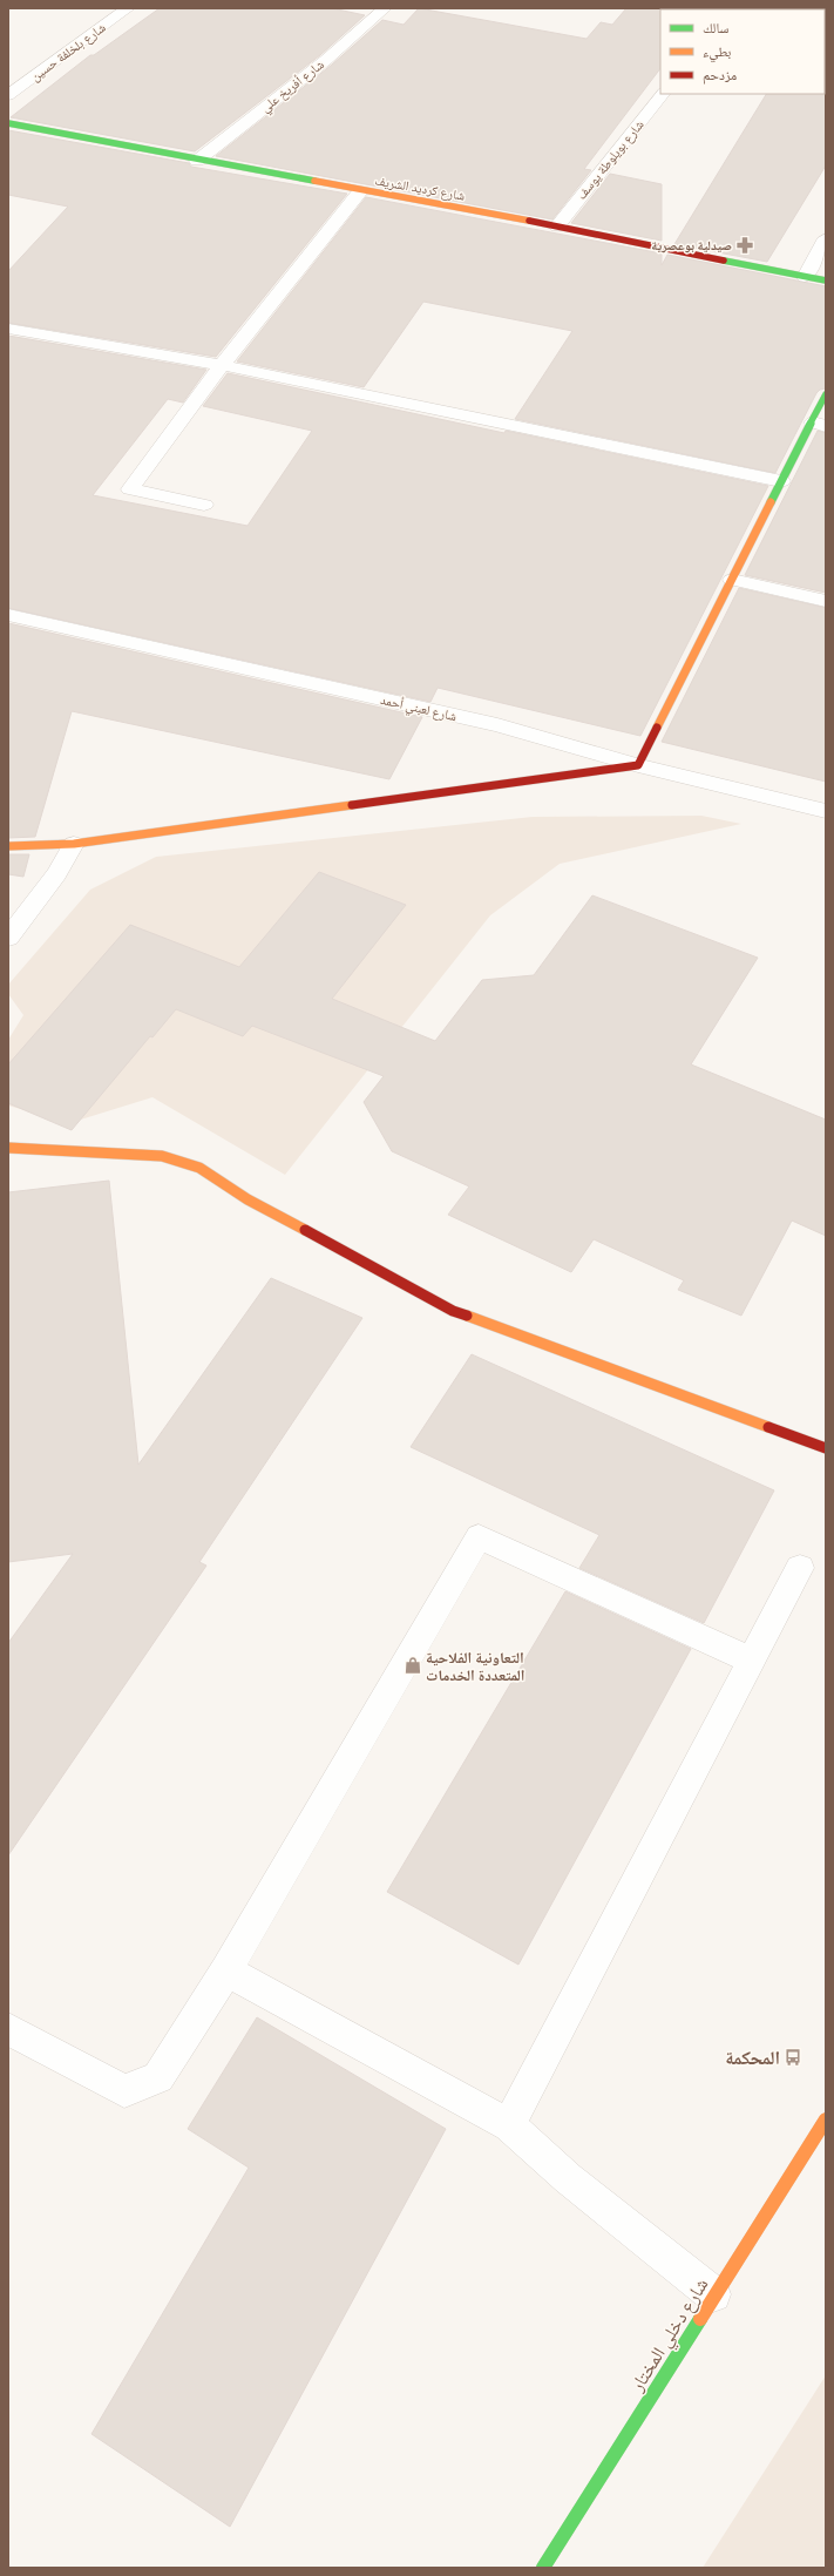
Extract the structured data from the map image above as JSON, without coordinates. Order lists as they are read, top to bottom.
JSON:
{
  "streets": {
    "street": [
      "شارع بلخلفة حسين",
      "شارع أفريخ علي",
      "شارع بويلوطة يوسف",
      "شارع كرديد الشريف",
      "شارع لعبني أحمد",
      "شارع دخلي المختار"
    ]
  },
  "crossings": [
    ["شارع أفريخ علي", "شارع كرديد الشريف"],
    ["شارع بويلوطة يوسف", "شارع كرديد الشريف"]
  ],
  "places": {
    "pharmacy": ["صيدلية بوعصرية"],
    "shop": ["التعاونية الفلاحية المتعددة الخدمات"],
    "bus stop": ["المحكمة"]
  },
  "legend": ["سالك", "بطيء", "مزدحم"]
}
